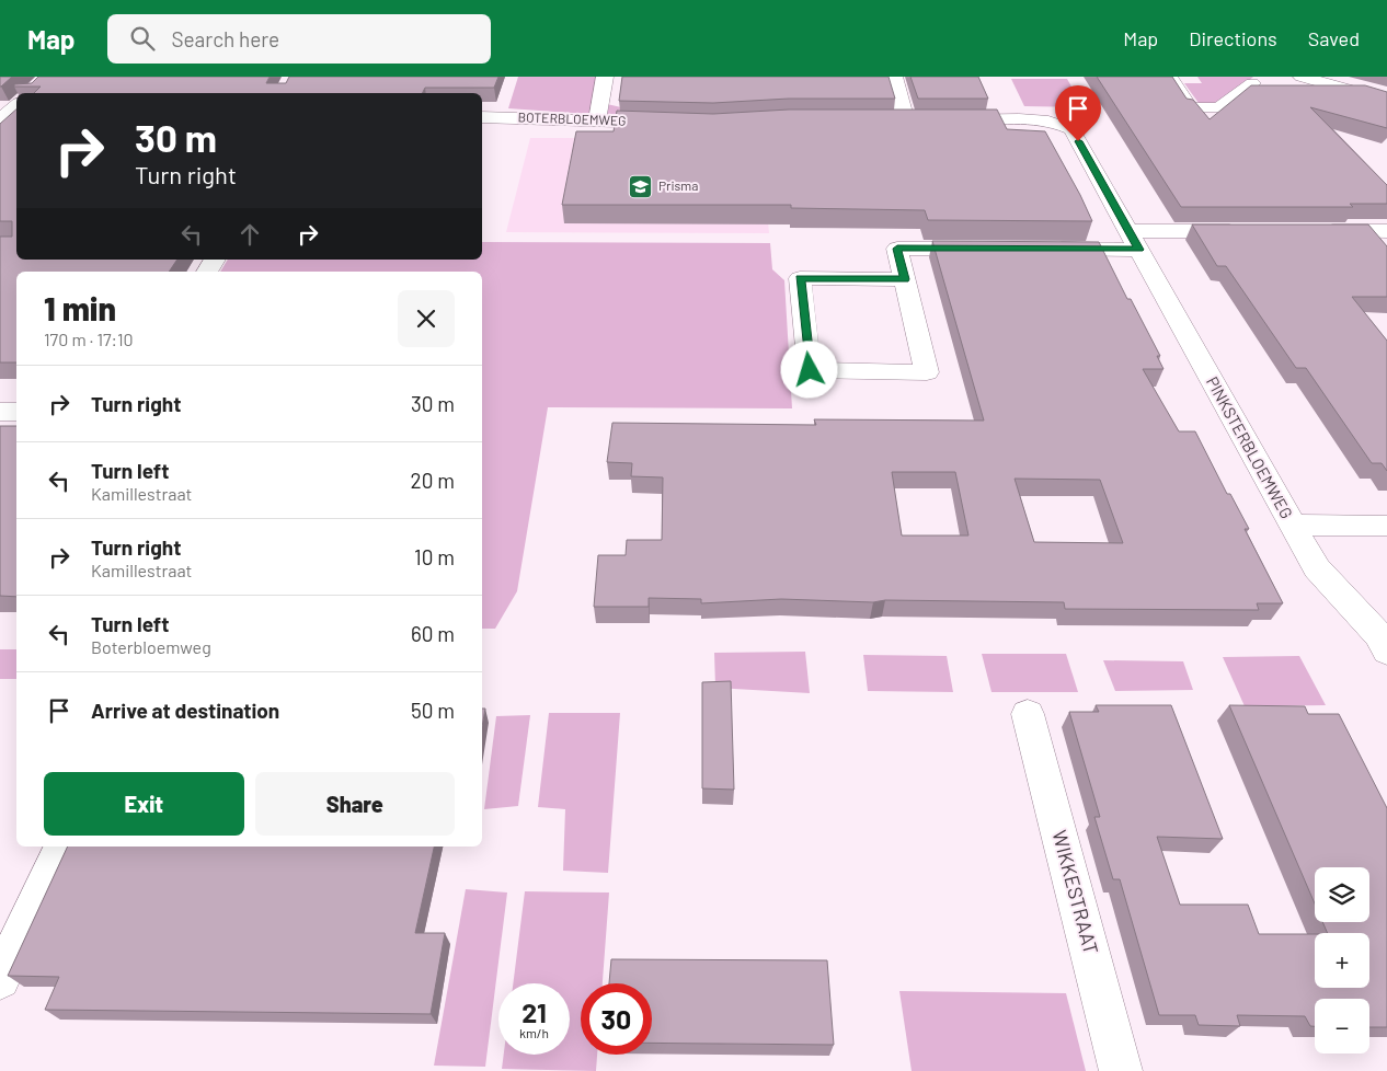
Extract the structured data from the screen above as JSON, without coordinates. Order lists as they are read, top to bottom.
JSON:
{
  "streets": {
    "street": ["BOTERBLOEMWEG", "PINKSTERBLOEMWEG", "WIKKESTRAAT"]
  },
  "places": {
    "school or university": ["Prisma"]
  },
  "page": {
    "header": "Map",
    "search": "Search here",
    "nav": ["Map", "Directions", "Saved"],
    "turn": ["30 m", "Turn right"],
    "heading": ["1 min", "170 m · 17:10"],
    "list": [
      {
        "name": "Turn right",
        "value": "30 m"
      },
      {
        "name": "Turn left",
        "note": "Kamillestraat",
        "value": "20 m"
      },
      {
        "name": "Turn right",
        "note": "Kamillestraat",
        "value": "10 m"
      },
      {
        "name": "Turn left",
        "note": "Boterbloemweg",
        "value": "60 m"
      },
      {
        "name": "Arrive at destination",
        "value": "50 m"
      }
    ],
    "buttons": ["Exit", "Share"],
    "map_buttons": ["+", "−"],
    "speed": "21 km/h",
    "limit": "30"
  }
}
